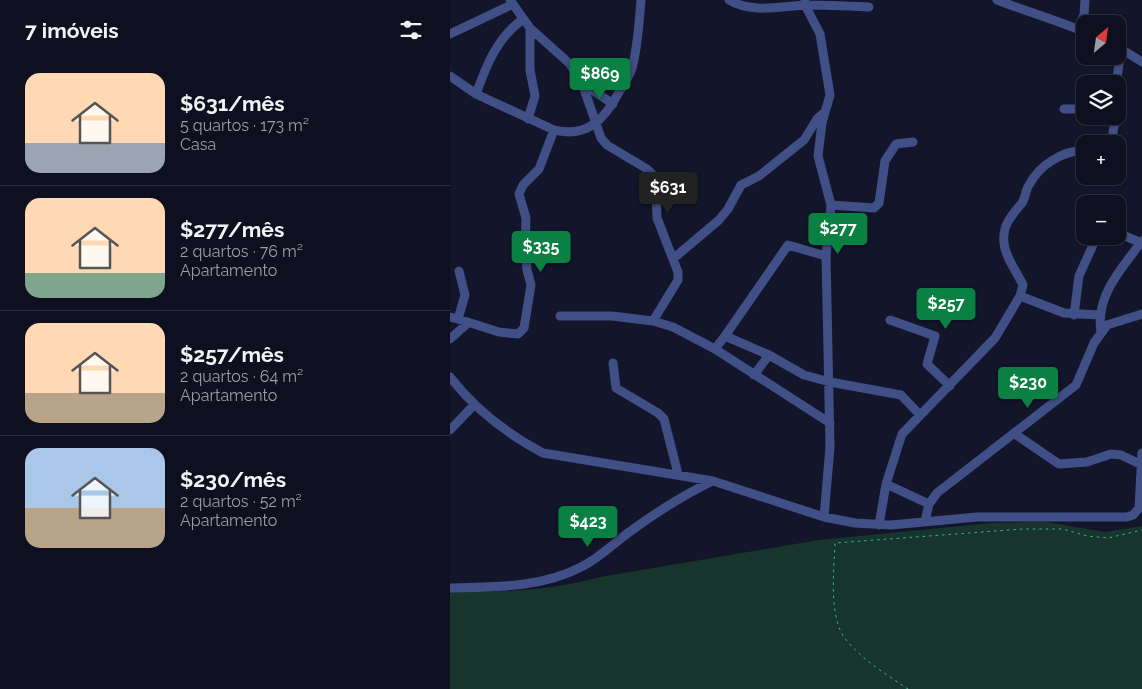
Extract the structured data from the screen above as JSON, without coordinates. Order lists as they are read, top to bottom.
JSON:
{
  "north": "top right",
  "page": {
    "heading": "7 imóveis",
    "map_buttons": ["+", "−"],
    "price": [
      "$869",
      "$631",
      "$277",
      "$335",
      "$257",
      "$230",
      "$423"
    ],
    "list": [
      {
        "name": "$631/mês",
        "note": "5 quartos · 173 m² · Casa"
      },
      {
        "name": "$277/mês",
        "note": "2 quartos · 76 m² · Apartamento"
      },
      {
        "name": "$257/mês",
        "note": "2 quartos · 64 m² · Apartamento"
      },
      {
        "name": "$230/mês",
        "note": "2 quartos · 52 m² · Apartamento"
      }
    ]
  }
}
